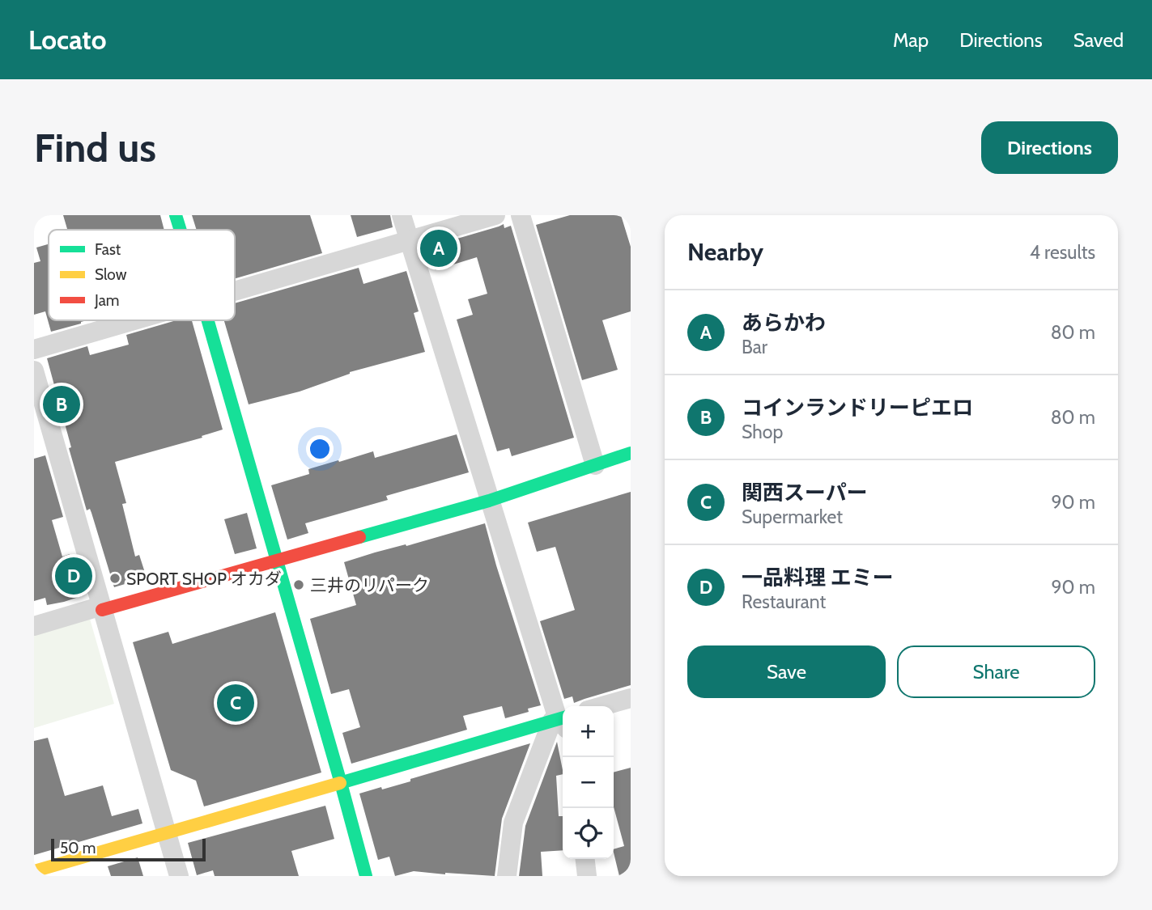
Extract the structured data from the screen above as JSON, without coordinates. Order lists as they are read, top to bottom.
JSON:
{
  "places": ["SPORT SHOP オカダ", "三井のリパーク"],
  "legend": ["Fast", "Slow", "Jam"],
  "scale_bar": "50 m",
  "page": {
    "header": "Locato",
    "nav": ["Map", "Directions", "Saved"],
    "buttons": [
      "Directions",
      ["Save", "Share"]
    ],
    "title": "Find us",
    "heading": ["Nearby", "4 results"],
    "pins": [
      "A",
      "B",
      "D",
      "C"
    ],
    "list": [
      {
        "mark": "A",
        "name": "あらかわ",
        "note": "Bar",
        "value": "80 m"
      },
      {
        "mark": "B",
        "name": "コインランドリーピエロ",
        "note": "Shop",
        "value": "80 m"
      },
      {
        "mark": "C",
        "name": "関西スーパー",
        "note": "Supermarket",
        "value": "90 m"
      },
      {
        "mark": "D",
        "name": "一品料理 エミー",
        "note": "Restaurant",
        "value": "90 m"
      }
    ],
    "map_buttons": ["+", "−"],
    "scale": "50 m"
  }
}
